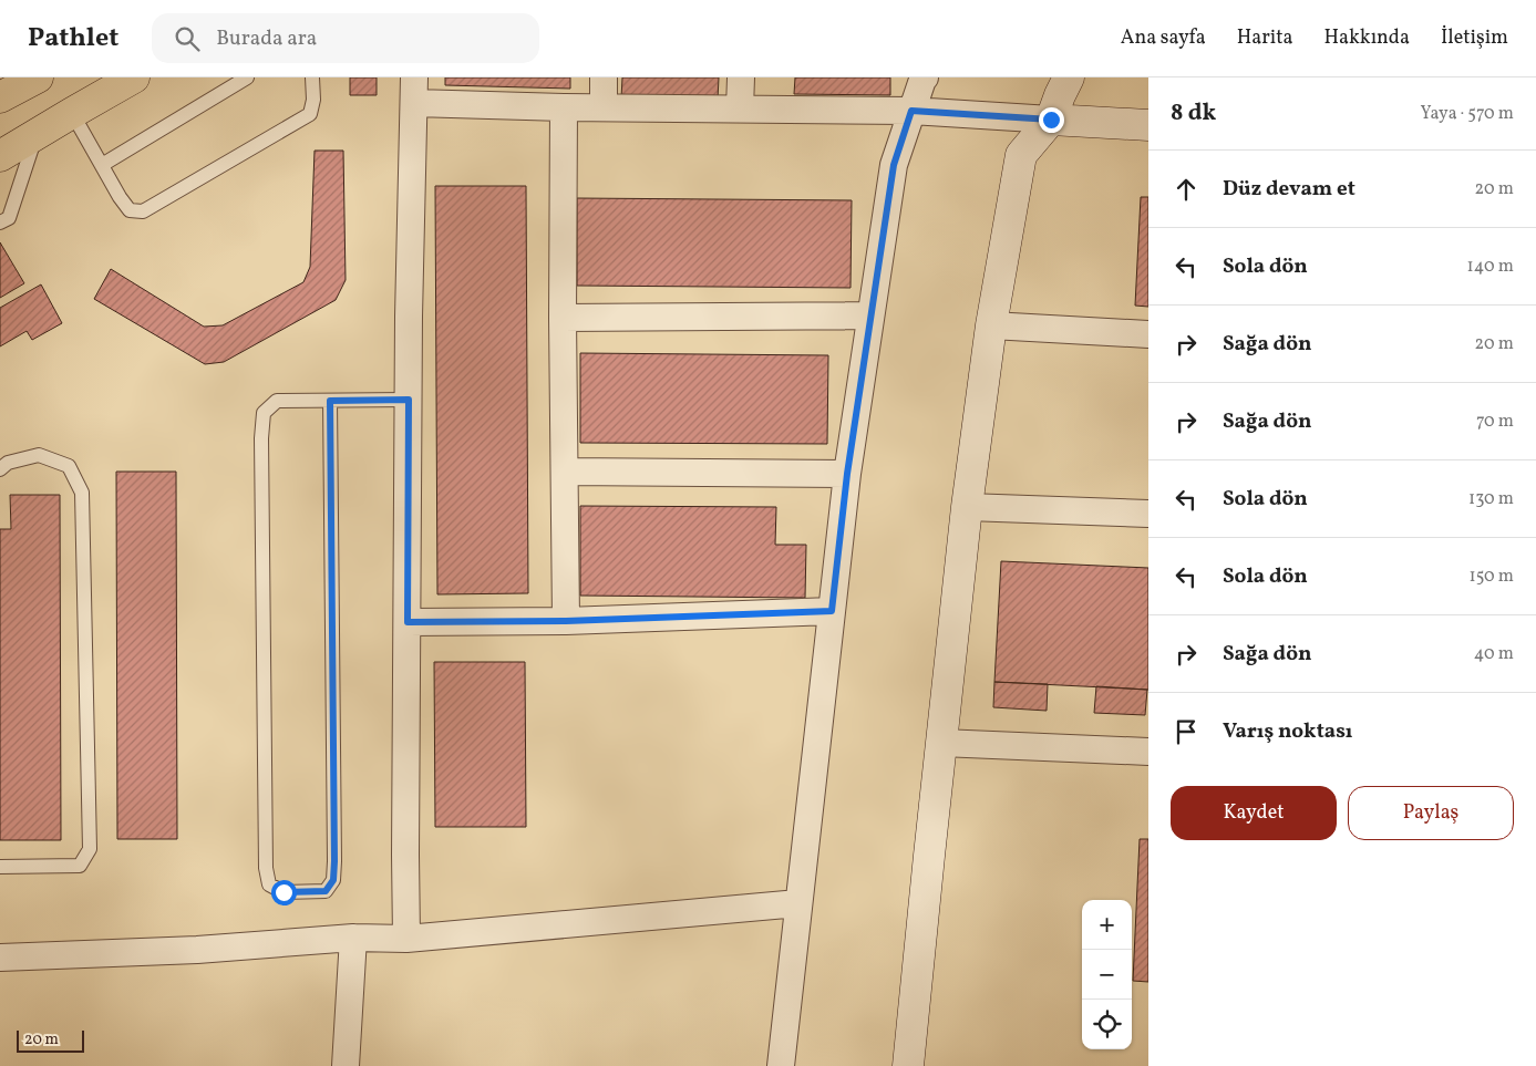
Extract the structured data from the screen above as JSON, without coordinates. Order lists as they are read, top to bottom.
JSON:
{
  "scale_bar": "20 m",
  "page": {
    "header": "Pathlet",
    "search": "Burada ara",
    "nav": [
      "Ana sayfa",
      "Harita",
      "Hakkında",
      "İletişim"
    ],
    "heading": ["8 dk", "Yaya · 570 m"],
    "list": [
      ["Düz devam et", "20 m"],
      ["Sola dön", "140 m"],
      ["Sağa dön", "20 m"],
      ["Sağa dön", "70 m"],
      ["Sola dön", "130 m"],
      ["Sola dön", "150 m"],
      ["Sağa dön", "40 m"],
      "Varış noktası"
    ],
    "buttons": ["Kaydet", "Paylaş"],
    "map_buttons": ["+", "−"],
    "scale": "20 m"
  }
}
